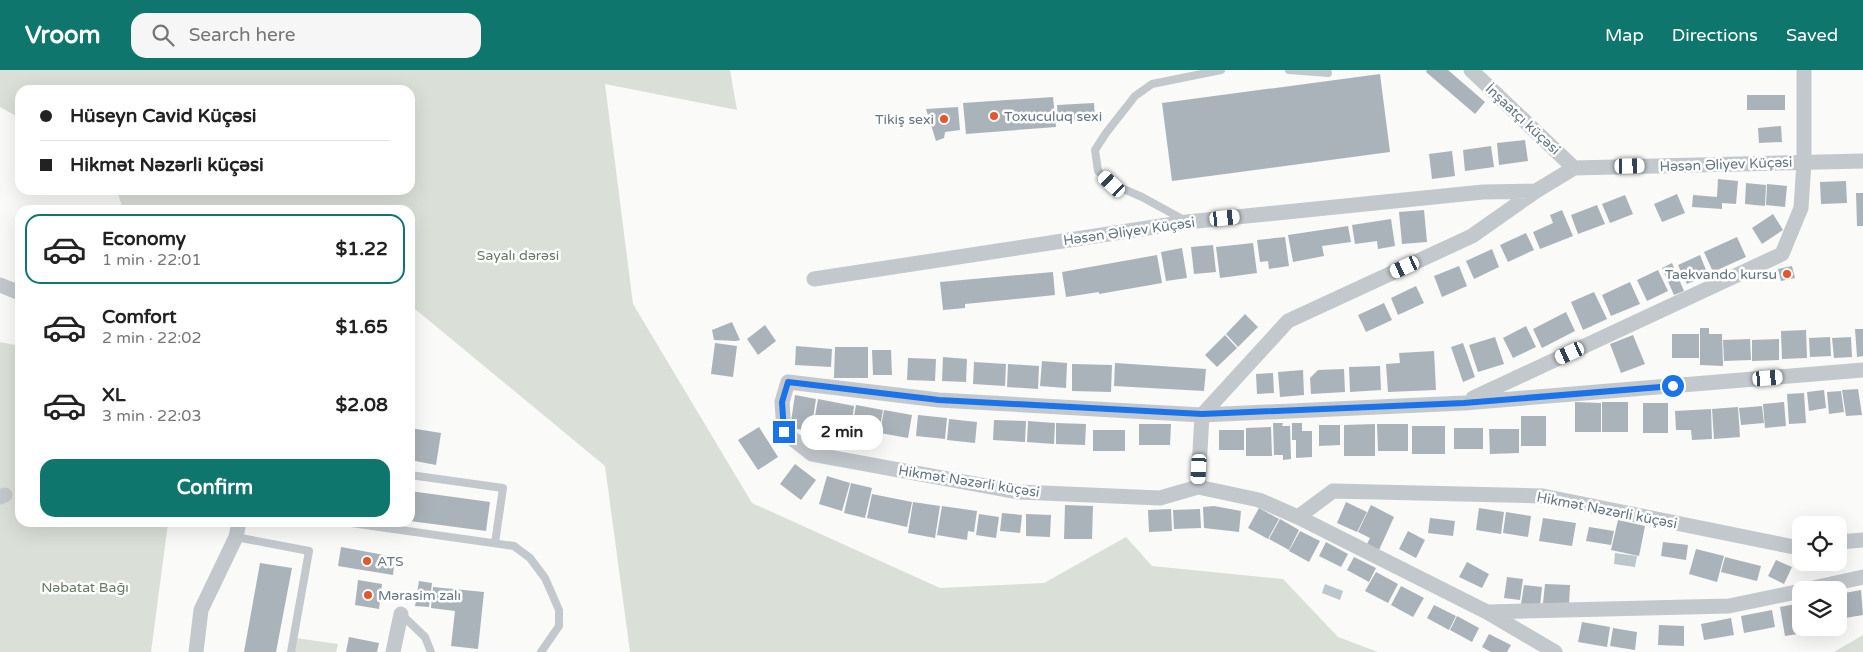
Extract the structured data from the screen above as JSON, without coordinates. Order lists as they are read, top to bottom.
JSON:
{
  "streets": {
    "street": ["İnşaatçı küçəsi", "Həsən Əliyev Küçəsi", "Hikmət Nəzərli küçəsi"]
  },
  "crossings": [
    ["İnşaatçı küçəsi", "Həsən Əliyev Küçəsi"],
    ["Həsən Əliyev Küçəsi", "Hikmət Nəzərli küçəsi"]
  ],
  "parks": ["Sayalı dərəsi", "Nəbatat Bağı"],
  "places": [
    "Toxuculuq sexi",
    "Tikiş sexi",
    "Taekvando kursu",
    "ATS",
    "Mərasim zalı"
  ],
  "page": {
    "header": "Vroom",
    "search": "Search here",
    "nav": ["Map", "Directions", "Saved"],
    "banner": ["Hüseyn Cavid Küçəsi", "Hikmət Nəzərli küçəsi"],
    "list": [
      {
        "name": "Economy",
        "note": "1 min · 22:01",
        "value": "$1.22"
      },
      {
        "name": "Comfort",
        "note": "2 min · 22:02",
        "value": "$1.65"
      },
      {
        "name": "XL",
        "note": "3 min · 22:03",
        "value": "$2.08"
      }
    ],
    "bubble": "2 min",
    "buttons": "Confirm"
  }
}
